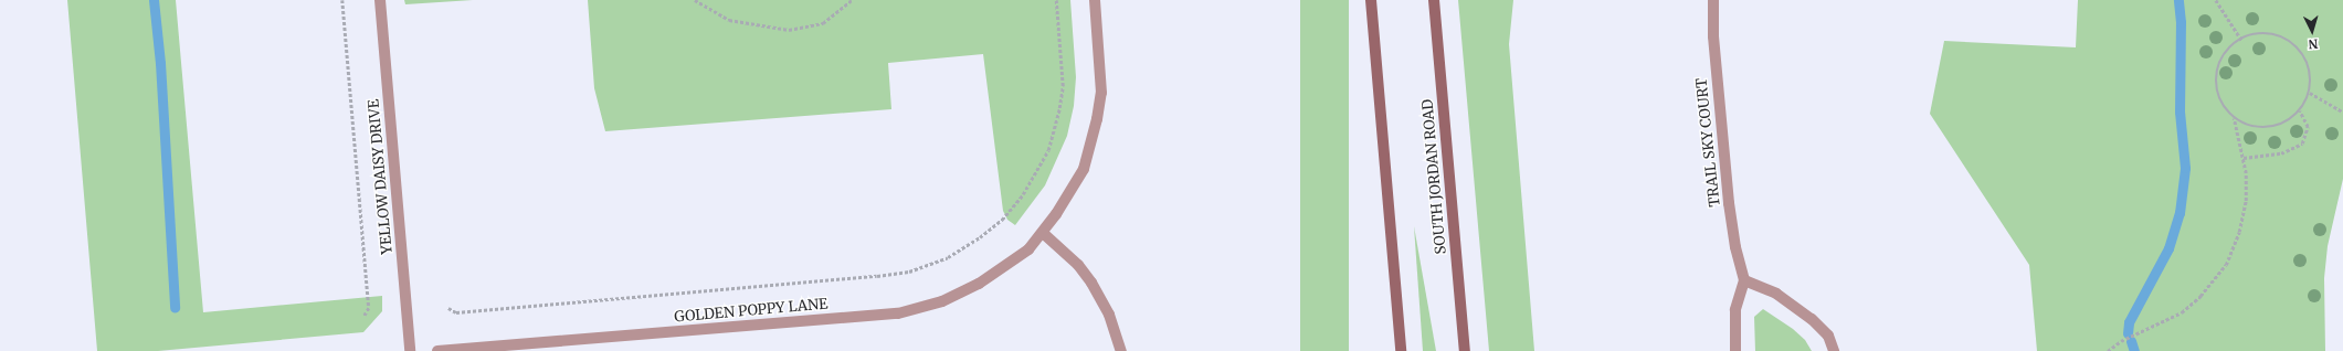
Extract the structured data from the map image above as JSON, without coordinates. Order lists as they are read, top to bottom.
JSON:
{
  "streets": {
    "main road": ["SOUTH JORDAN ROAD"],
    "street": ["TRAIL SKY COURT", "YELLOW DAISY DRIVE", "GOLDEN POPPY LANE"]
  },
  "north": "bottom"
}
